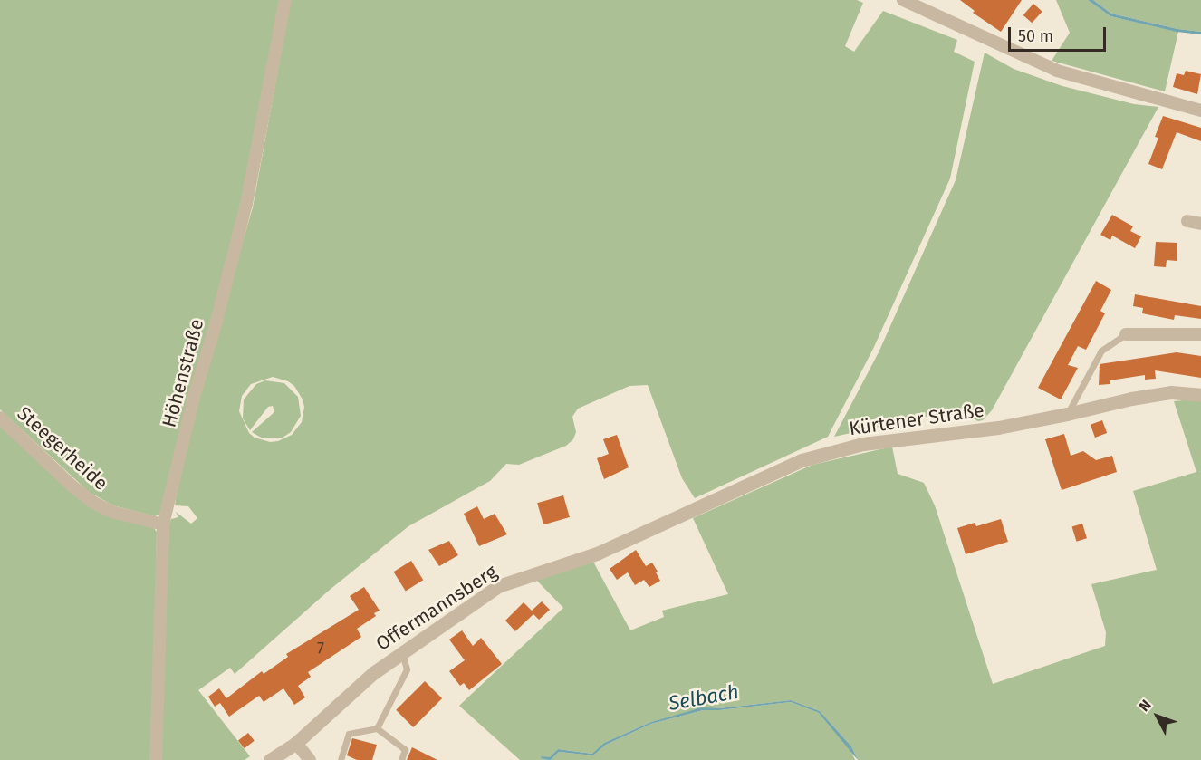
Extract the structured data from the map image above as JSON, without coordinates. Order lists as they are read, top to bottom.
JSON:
{
  "streets": {
    "street": [
      "Höhenstraße",
      "Kürtener Straße",
      "Steegerheide",
      "Offermannsberg"
    ]
  },
  "crossings": [
    ["Höhenstraße", "Steegerheide"],
    ["Kürtener Straße", "Offermannsberg"]
  ],
  "water": ["Selbach"],
  "house_numbers": ["7"],
  "scale_bar": "50 m",
  "north": "top left"
}
